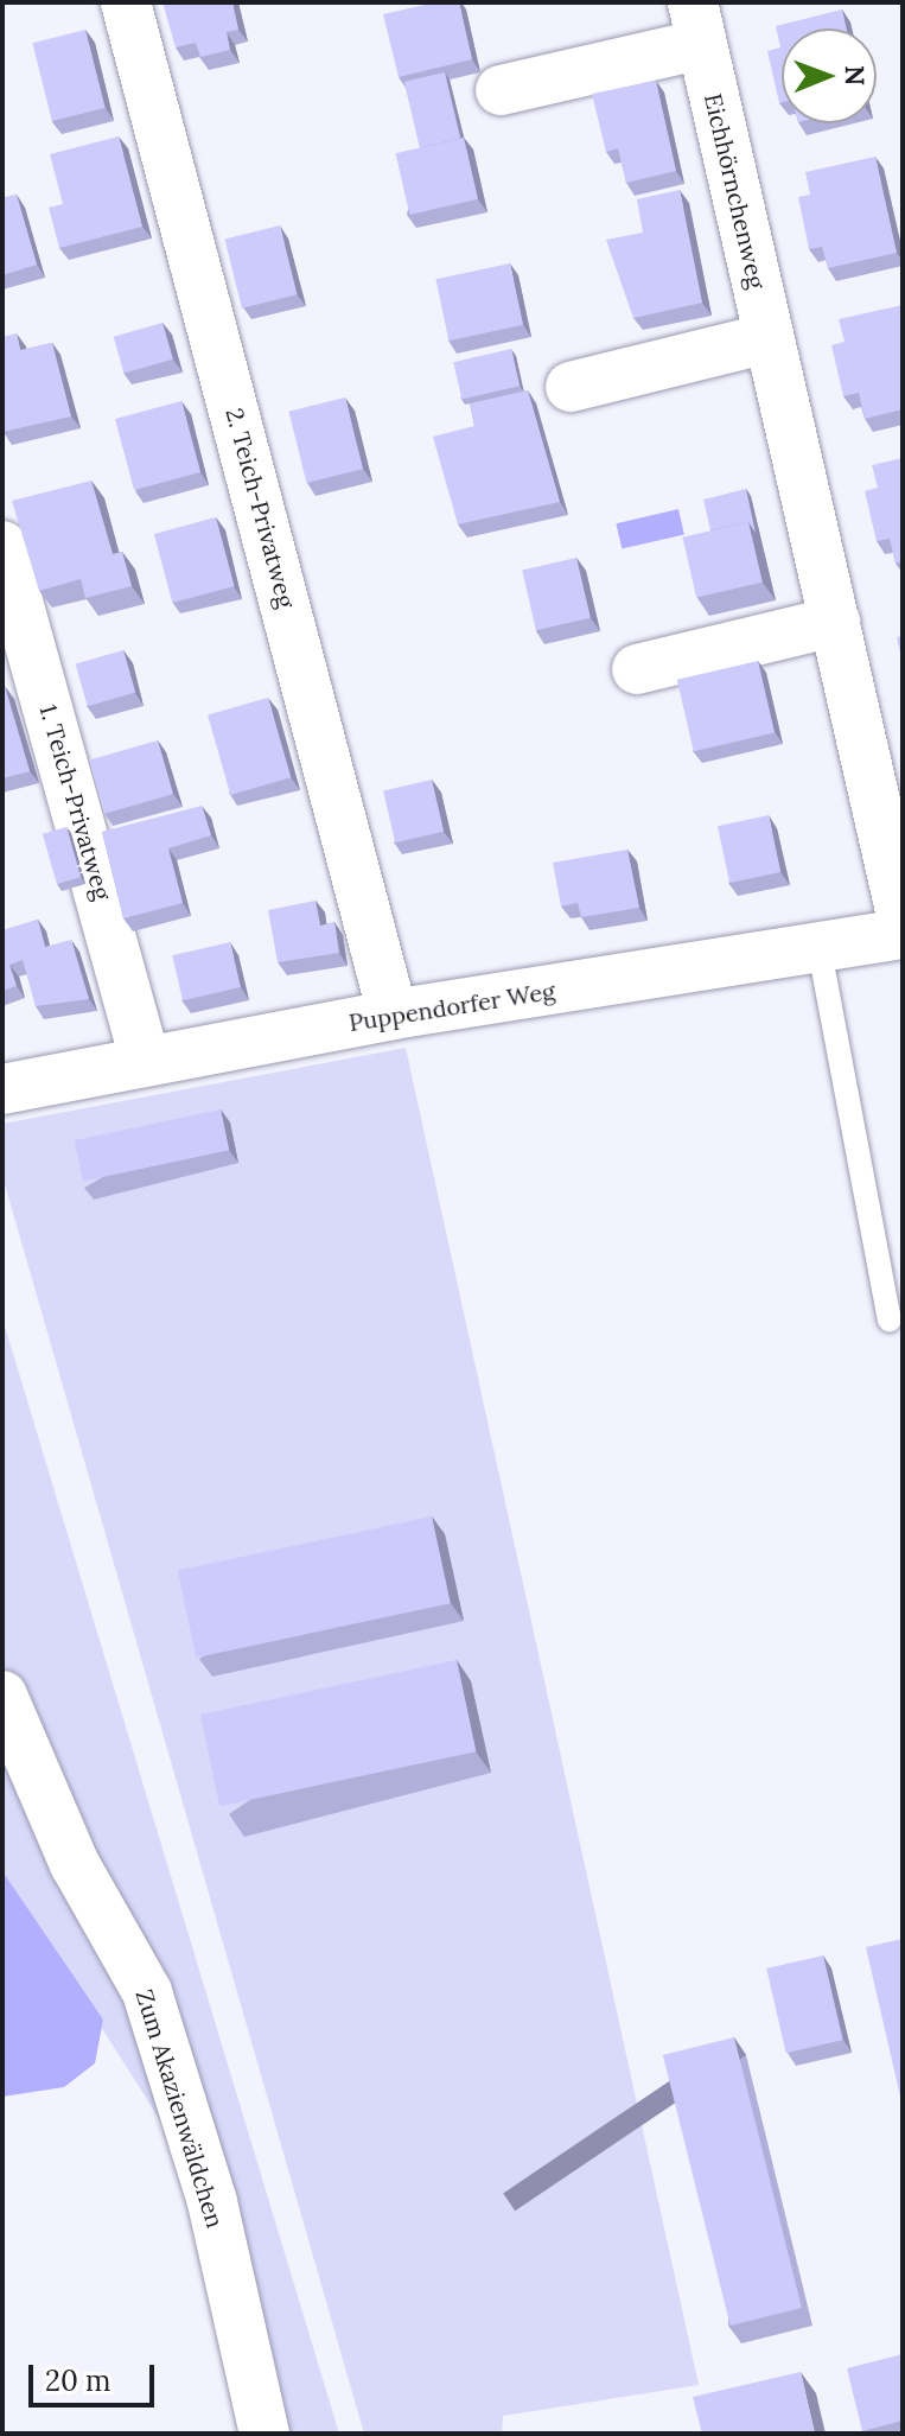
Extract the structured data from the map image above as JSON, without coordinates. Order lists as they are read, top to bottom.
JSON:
{
  "streets": {
    "street": [
      "Eichhörnchenweg",
      "2. Teich-Privatweg",
      "1. Teich-Privatweg",
      "Puppendorfer Weg",
      "Zum Akazienwäldchen"
    ]
  },
  "crossings": [
    ["2. Teich-Privatweg", "Puppendorfer Weg"],
    ["1. Teich-Privatweg", "Puppendorfer Weg"]
  ],
  "scale_bar": "20 m",
  "north": "right"
}
